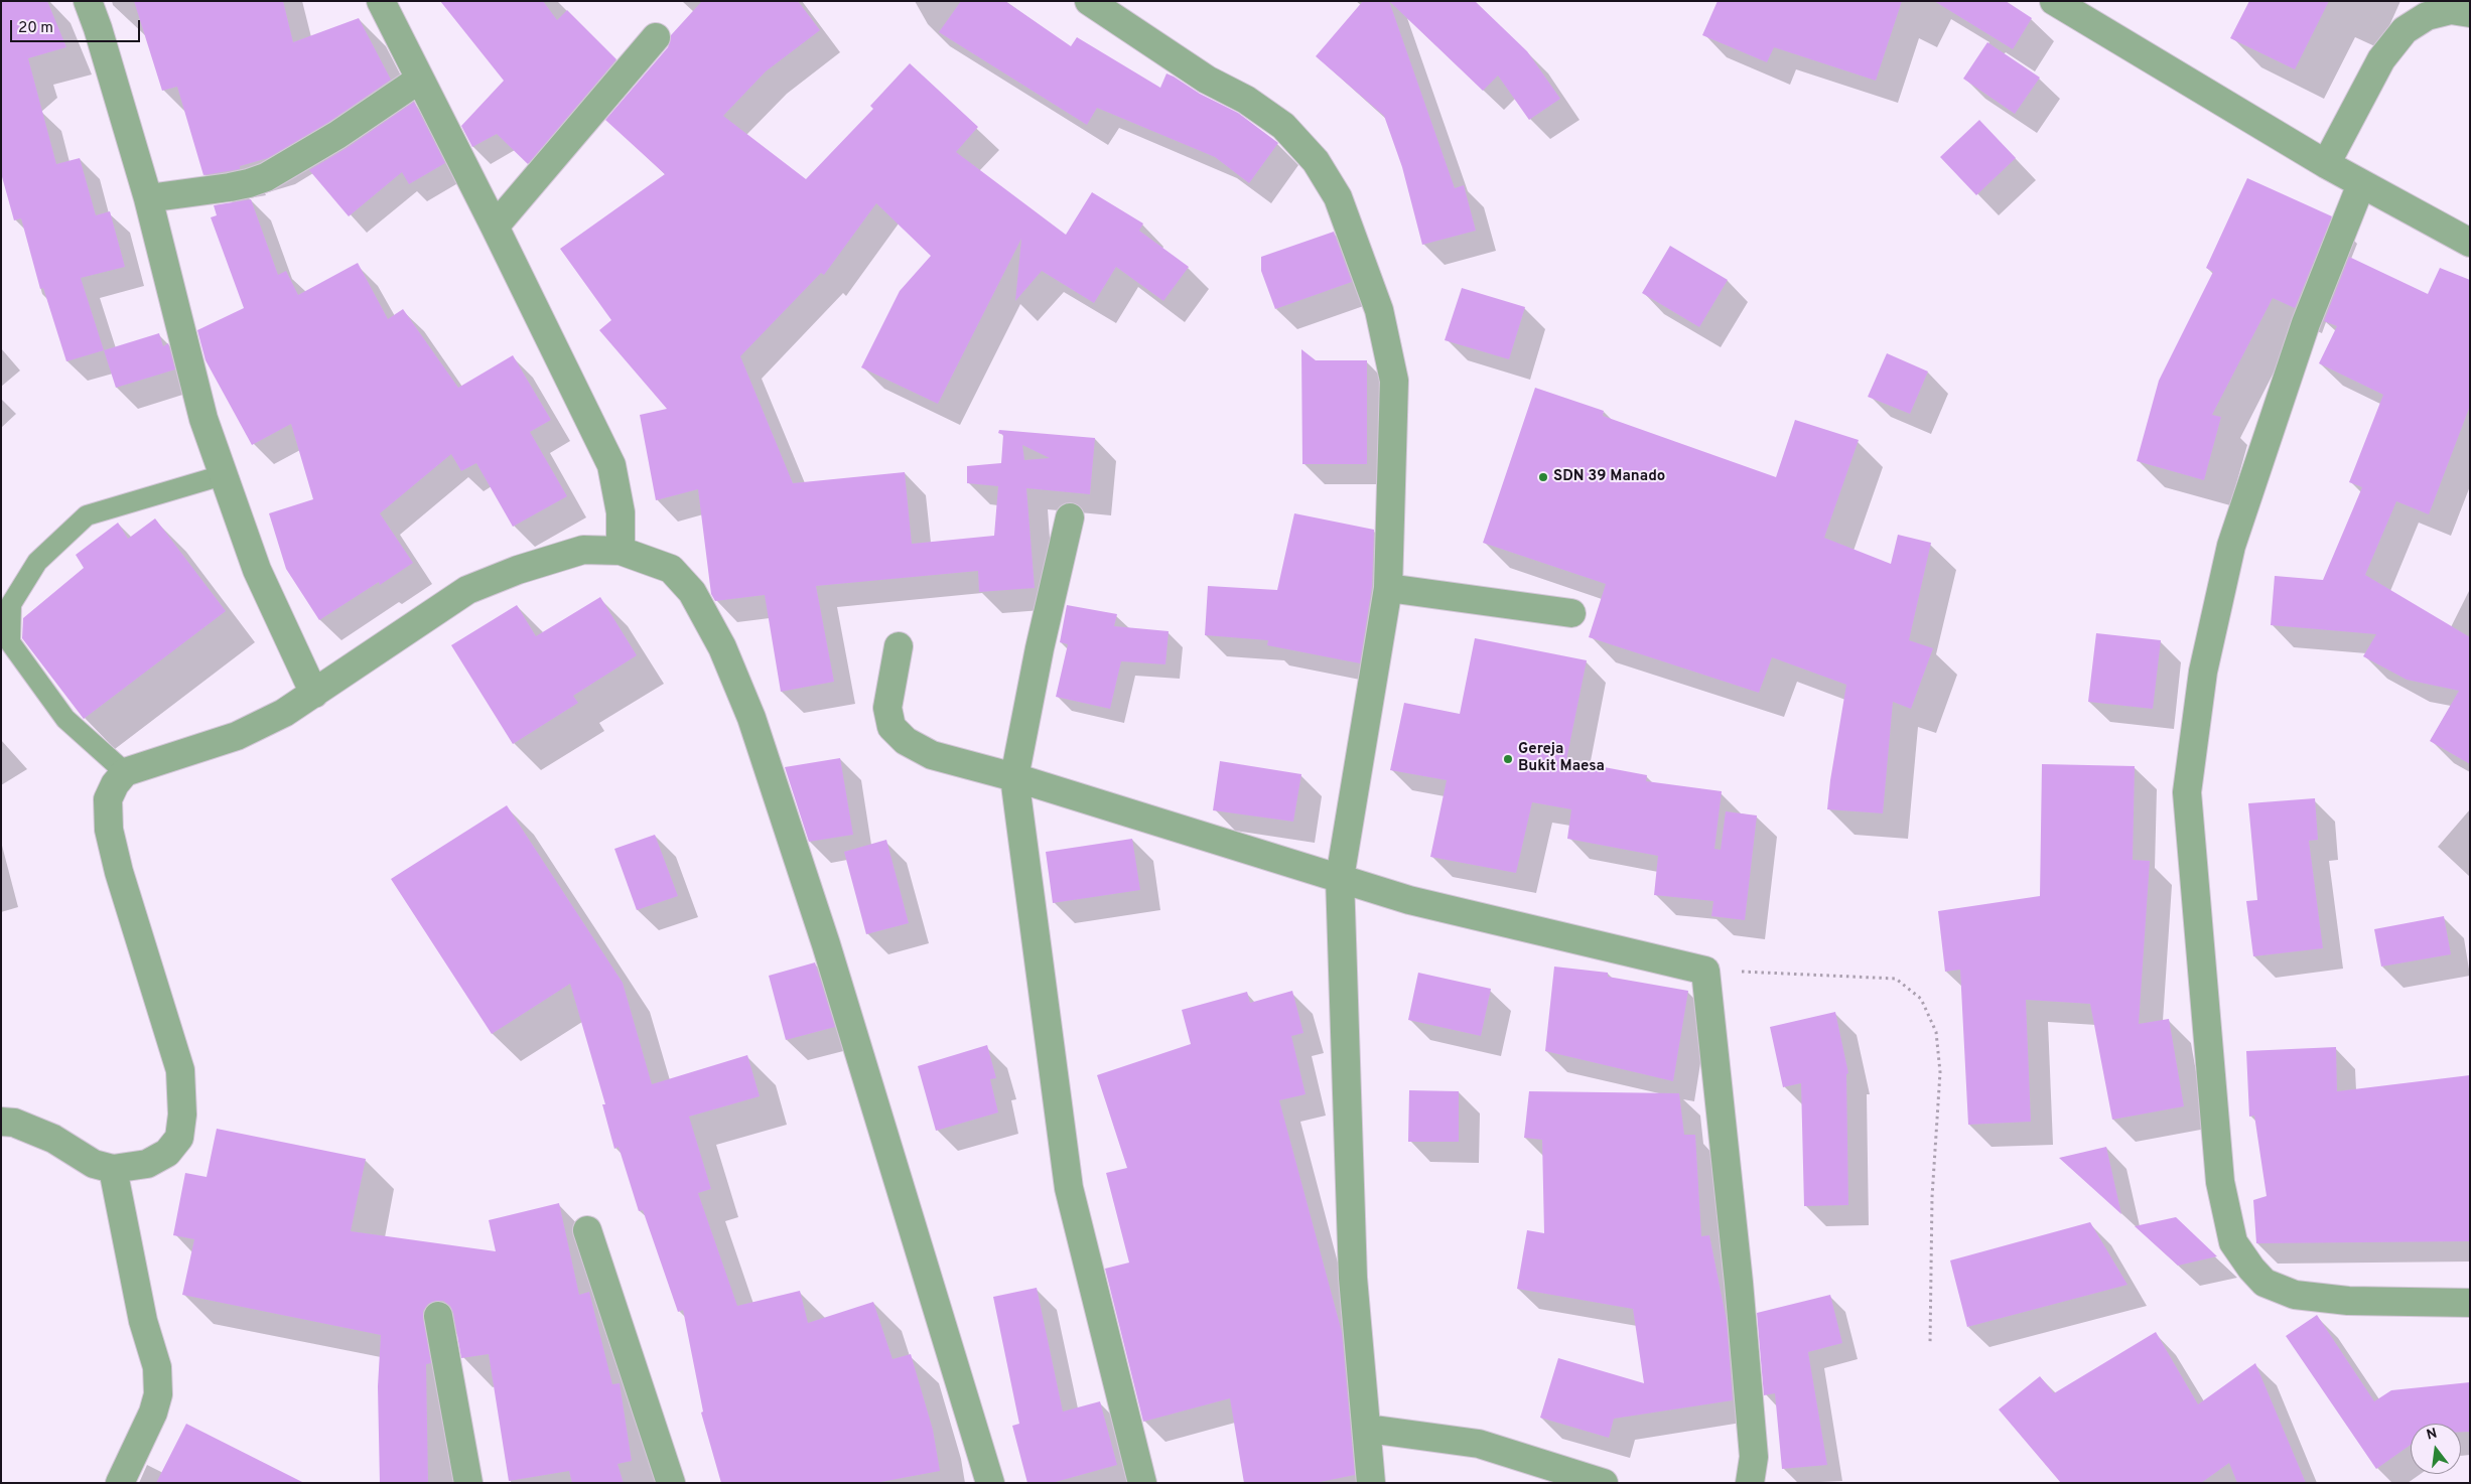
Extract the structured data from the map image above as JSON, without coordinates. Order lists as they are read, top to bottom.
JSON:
{
  "places": ["SDN 39 Manado", "Gereja Bukit Maesa"],
  "scale_bar": "20 m",
  "north": "top"
}
